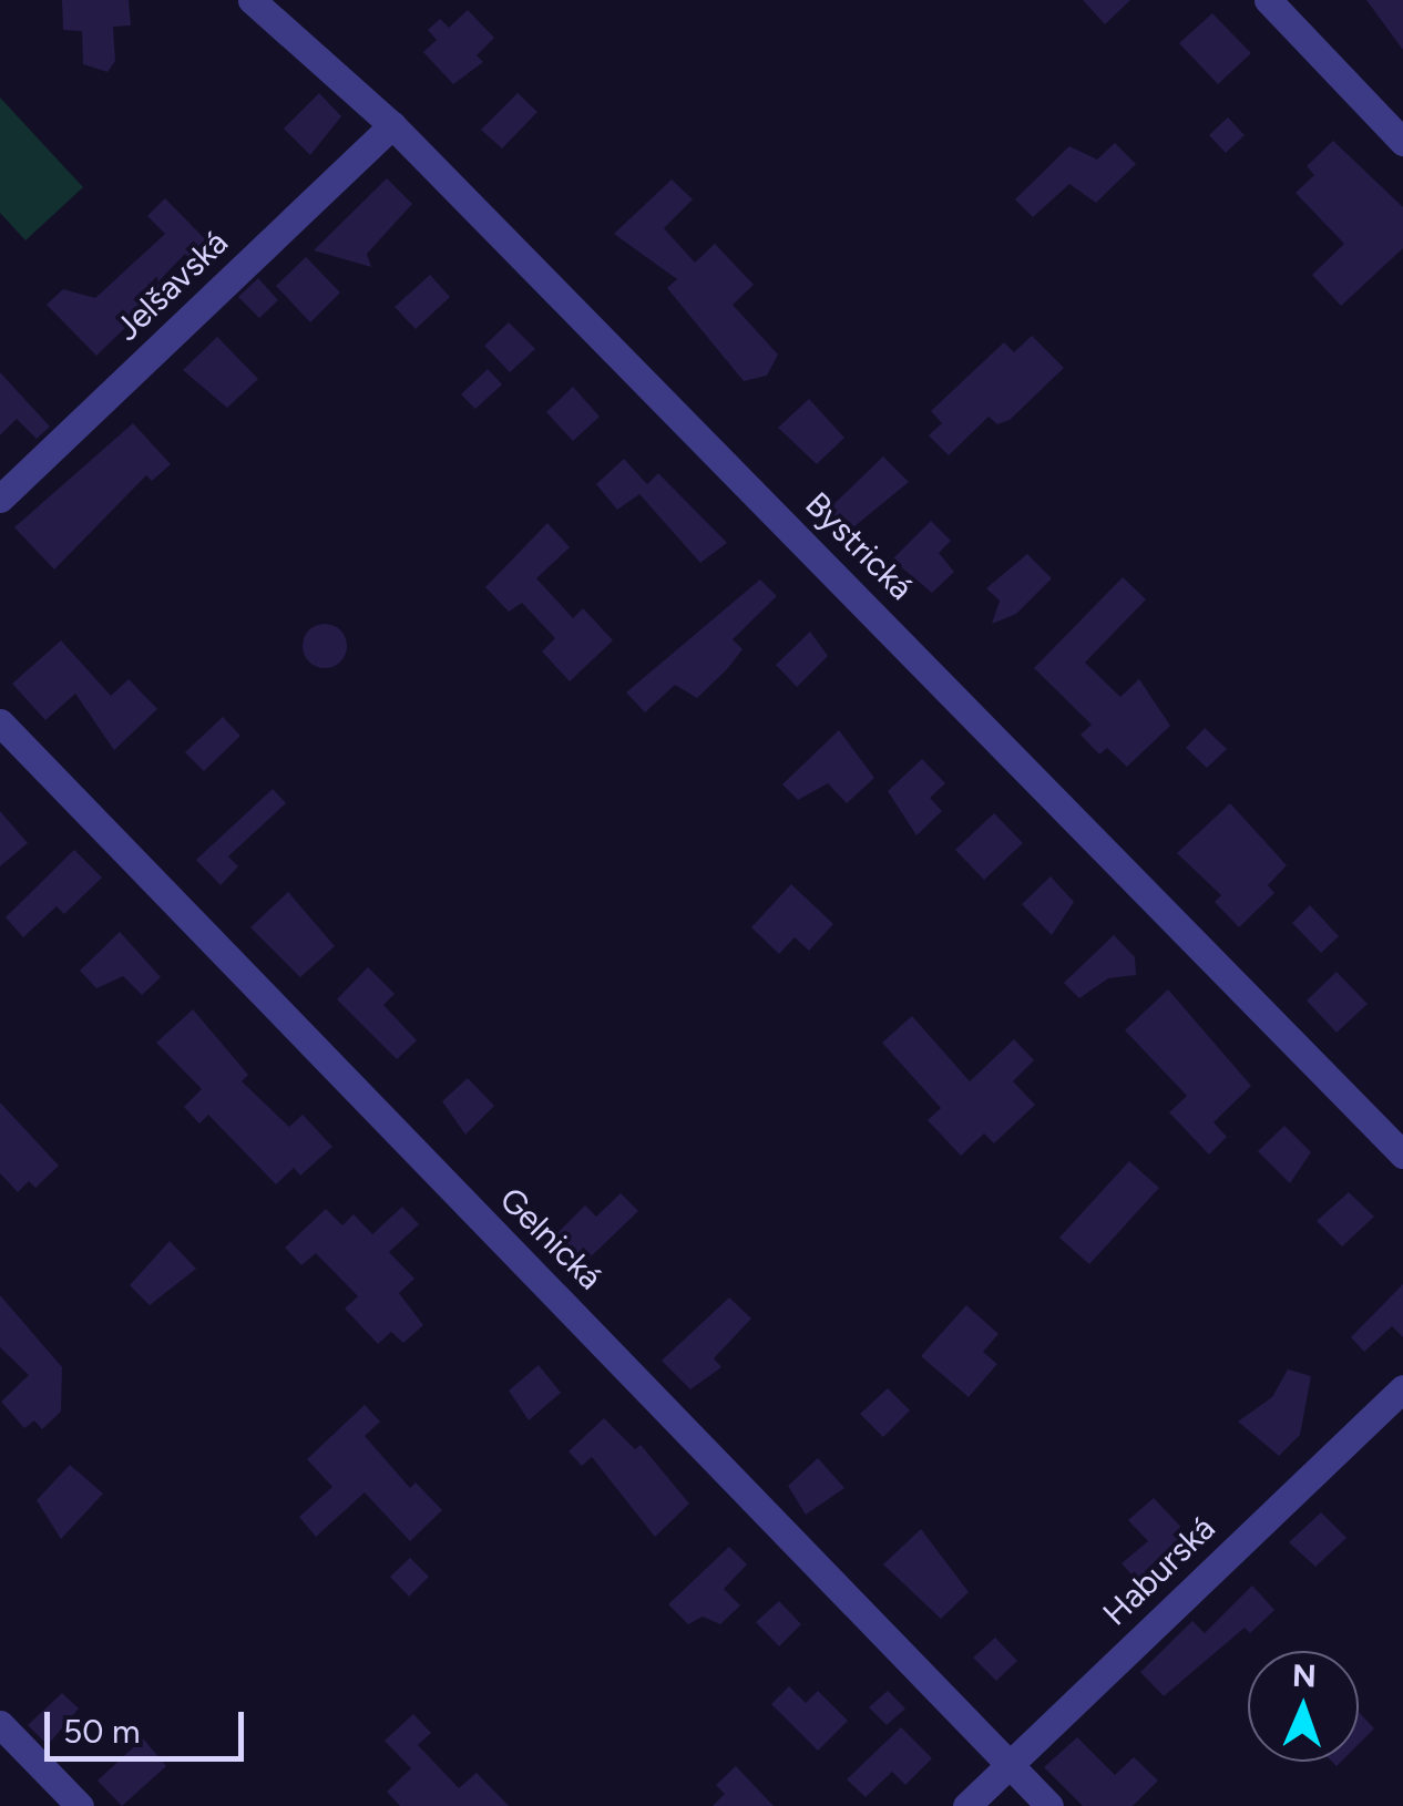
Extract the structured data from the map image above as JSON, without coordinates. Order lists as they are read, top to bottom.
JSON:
{
  "streets": {
    "street": [
      "Jelšavská",
      "Bystrická",
      "Gelnická",
      "Haburská"
    ]
  },
  "crossings": [
    ["Jelšavská", "Bystrická"],
    ["Gelnická", "Haburská"]
  ],
  "scale_bar": "50 m",
  "north": "top"
}
